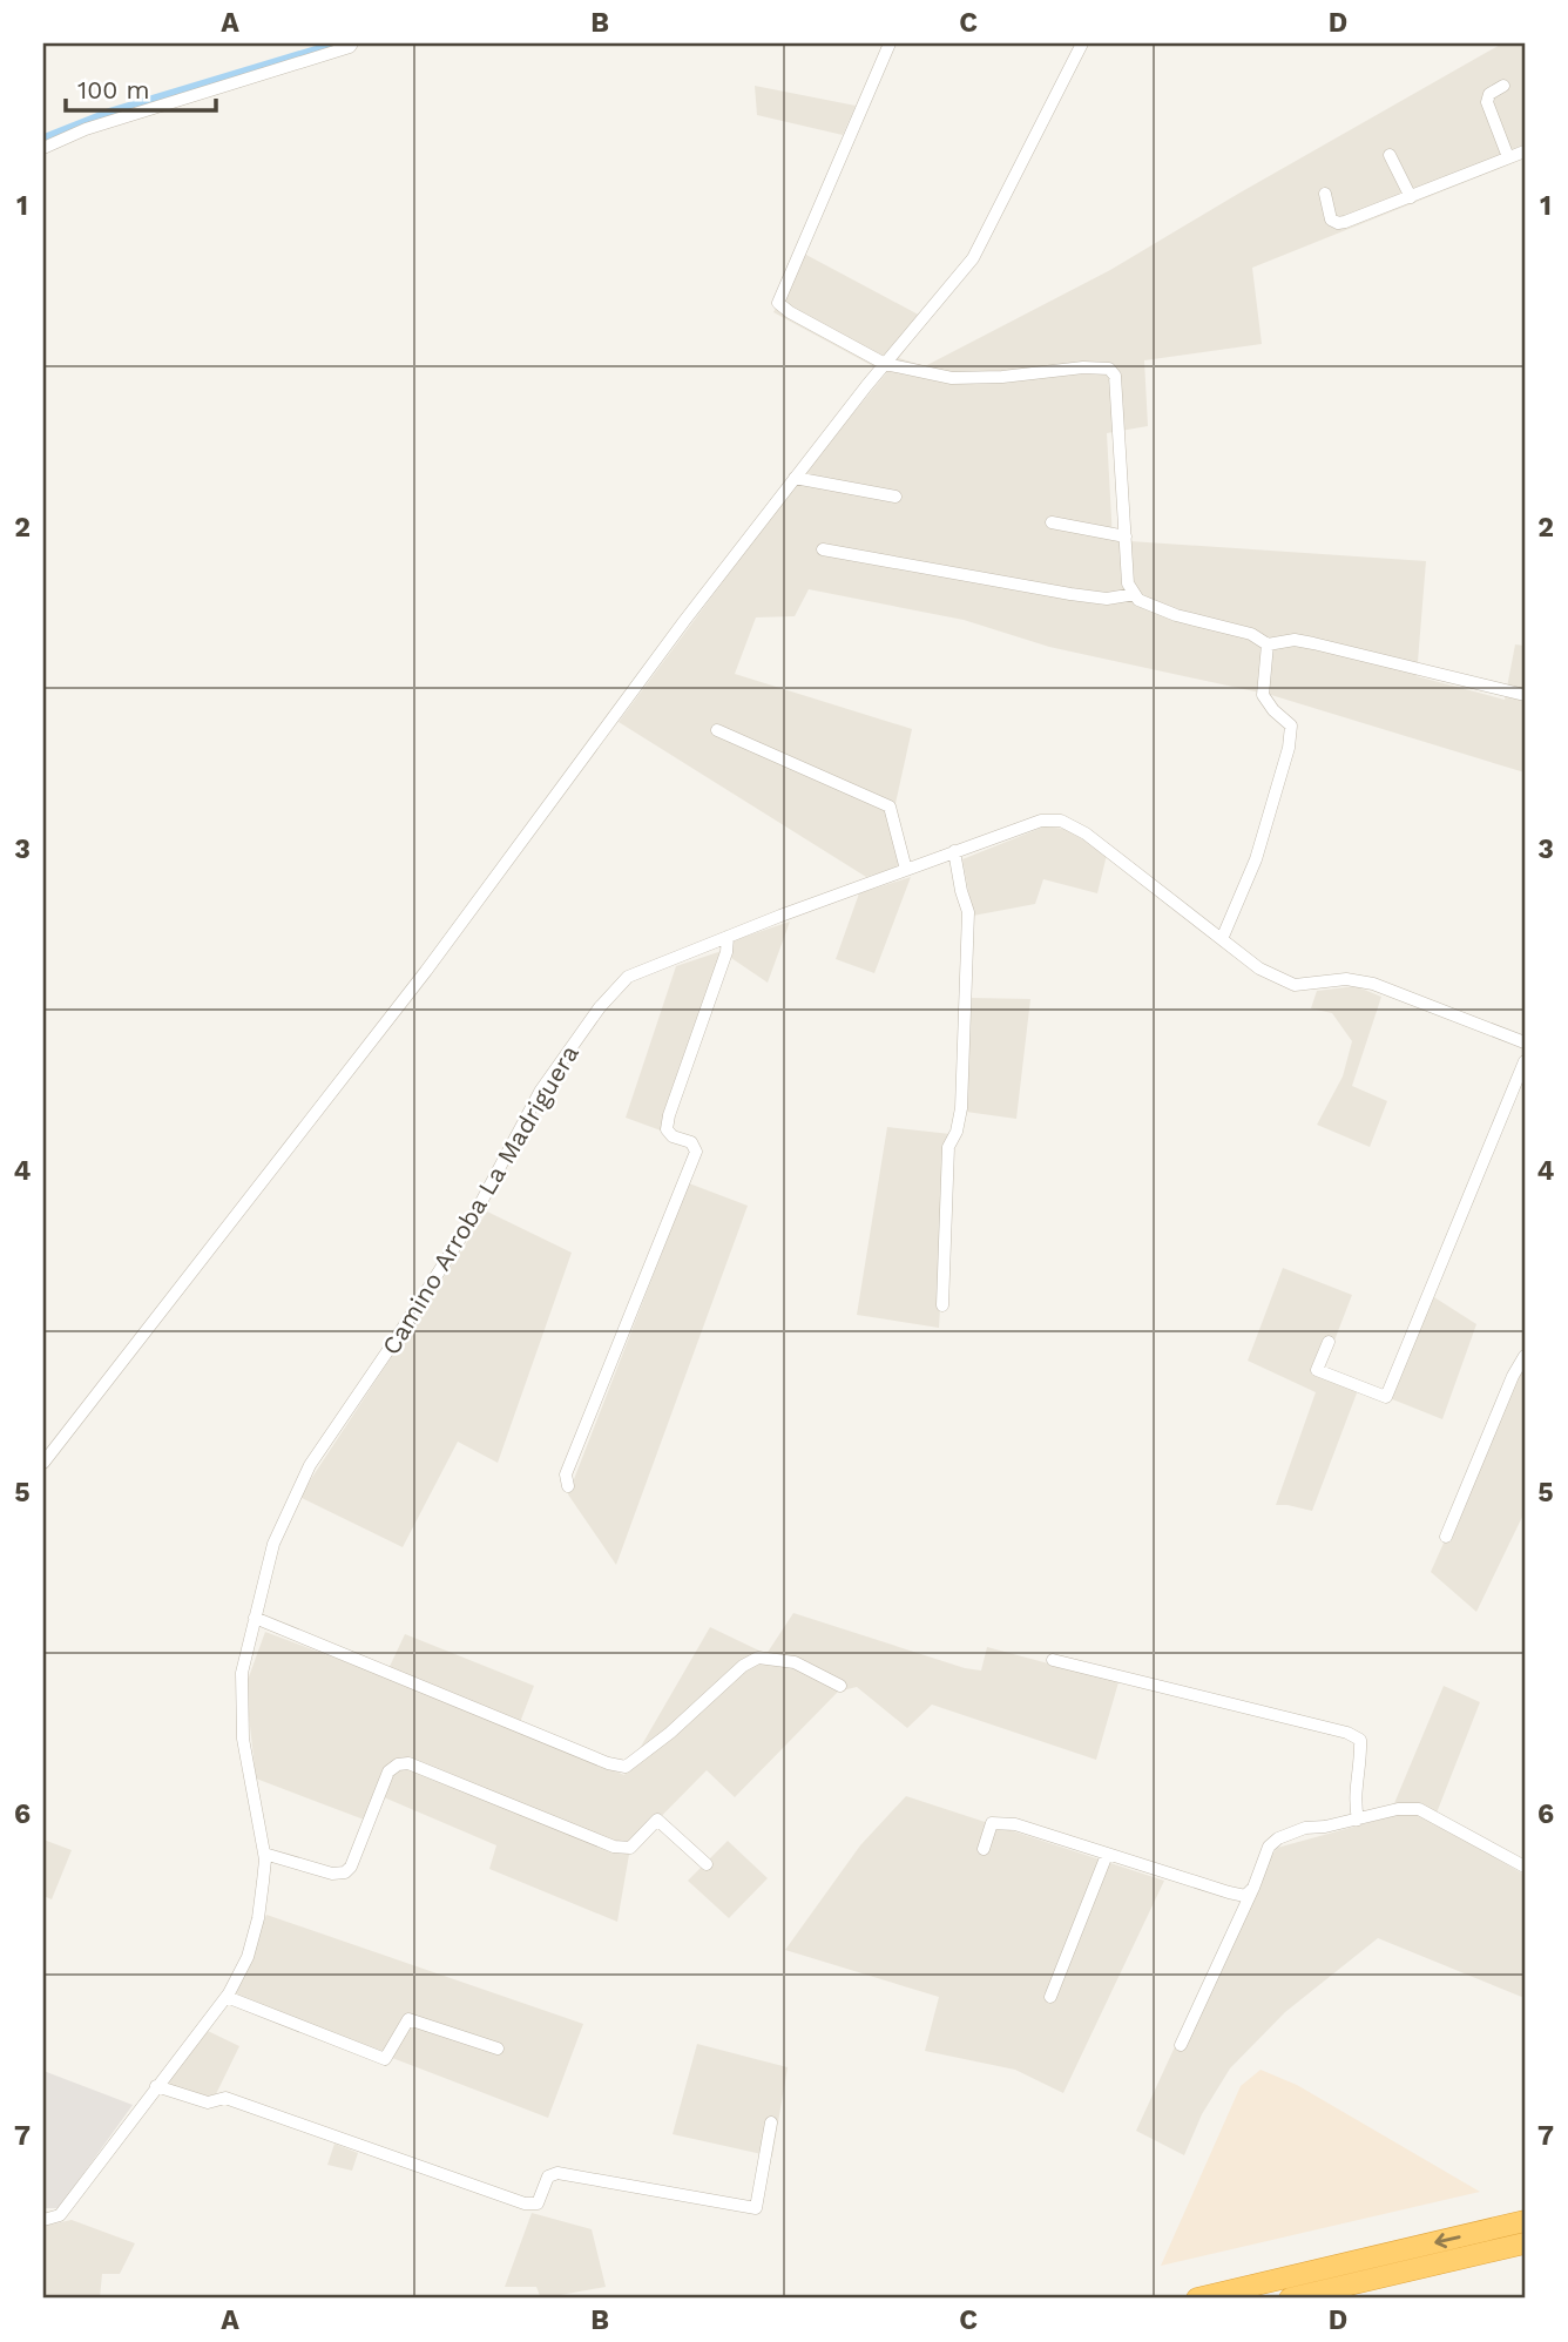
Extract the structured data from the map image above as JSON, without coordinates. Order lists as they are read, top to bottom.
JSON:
{
  "streets": {
    "street": ["Camino Arroba La Madriguera"]
  },
  "scale_bar": "100 m",
  "grid": {
    "columns": [
      "A",
      "B",
      "C",
      "D"
    ],
    "rows": [
      "1",
      "2",
      "3",
      "4",
      "5",
      "6",
      "7"
    ]
  }
}
